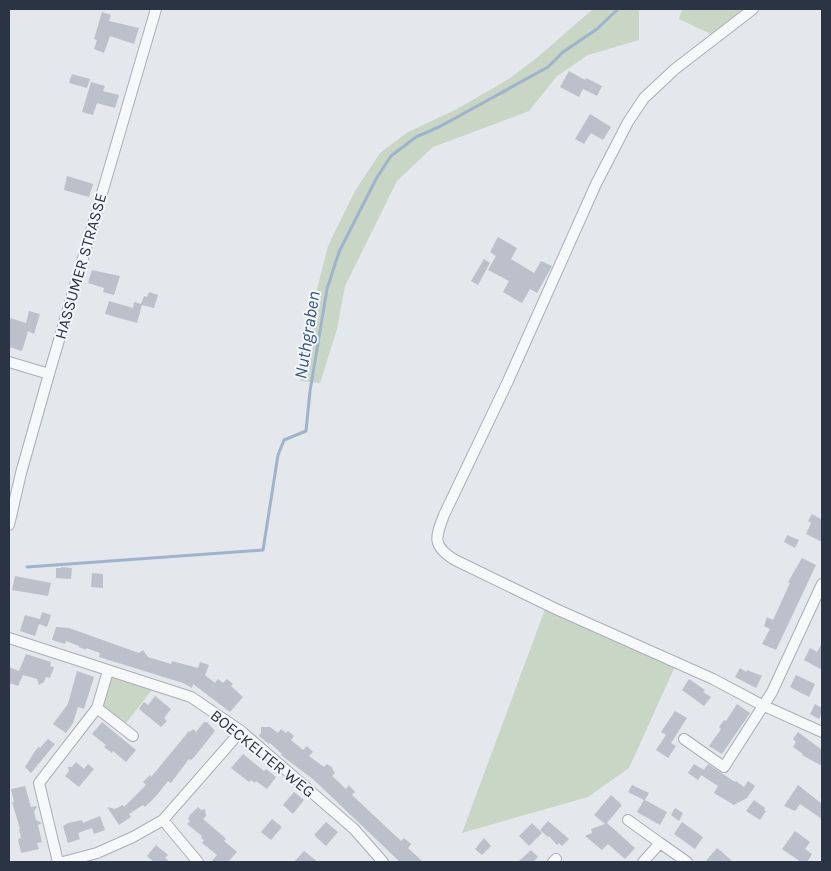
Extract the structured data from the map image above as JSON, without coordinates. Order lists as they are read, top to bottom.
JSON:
{
  "streets": {
    "street": ["HASSUMER STRASSE", "BOECKELTER WEG"]
  },
  "water": ["Nuthgraben"]
}
